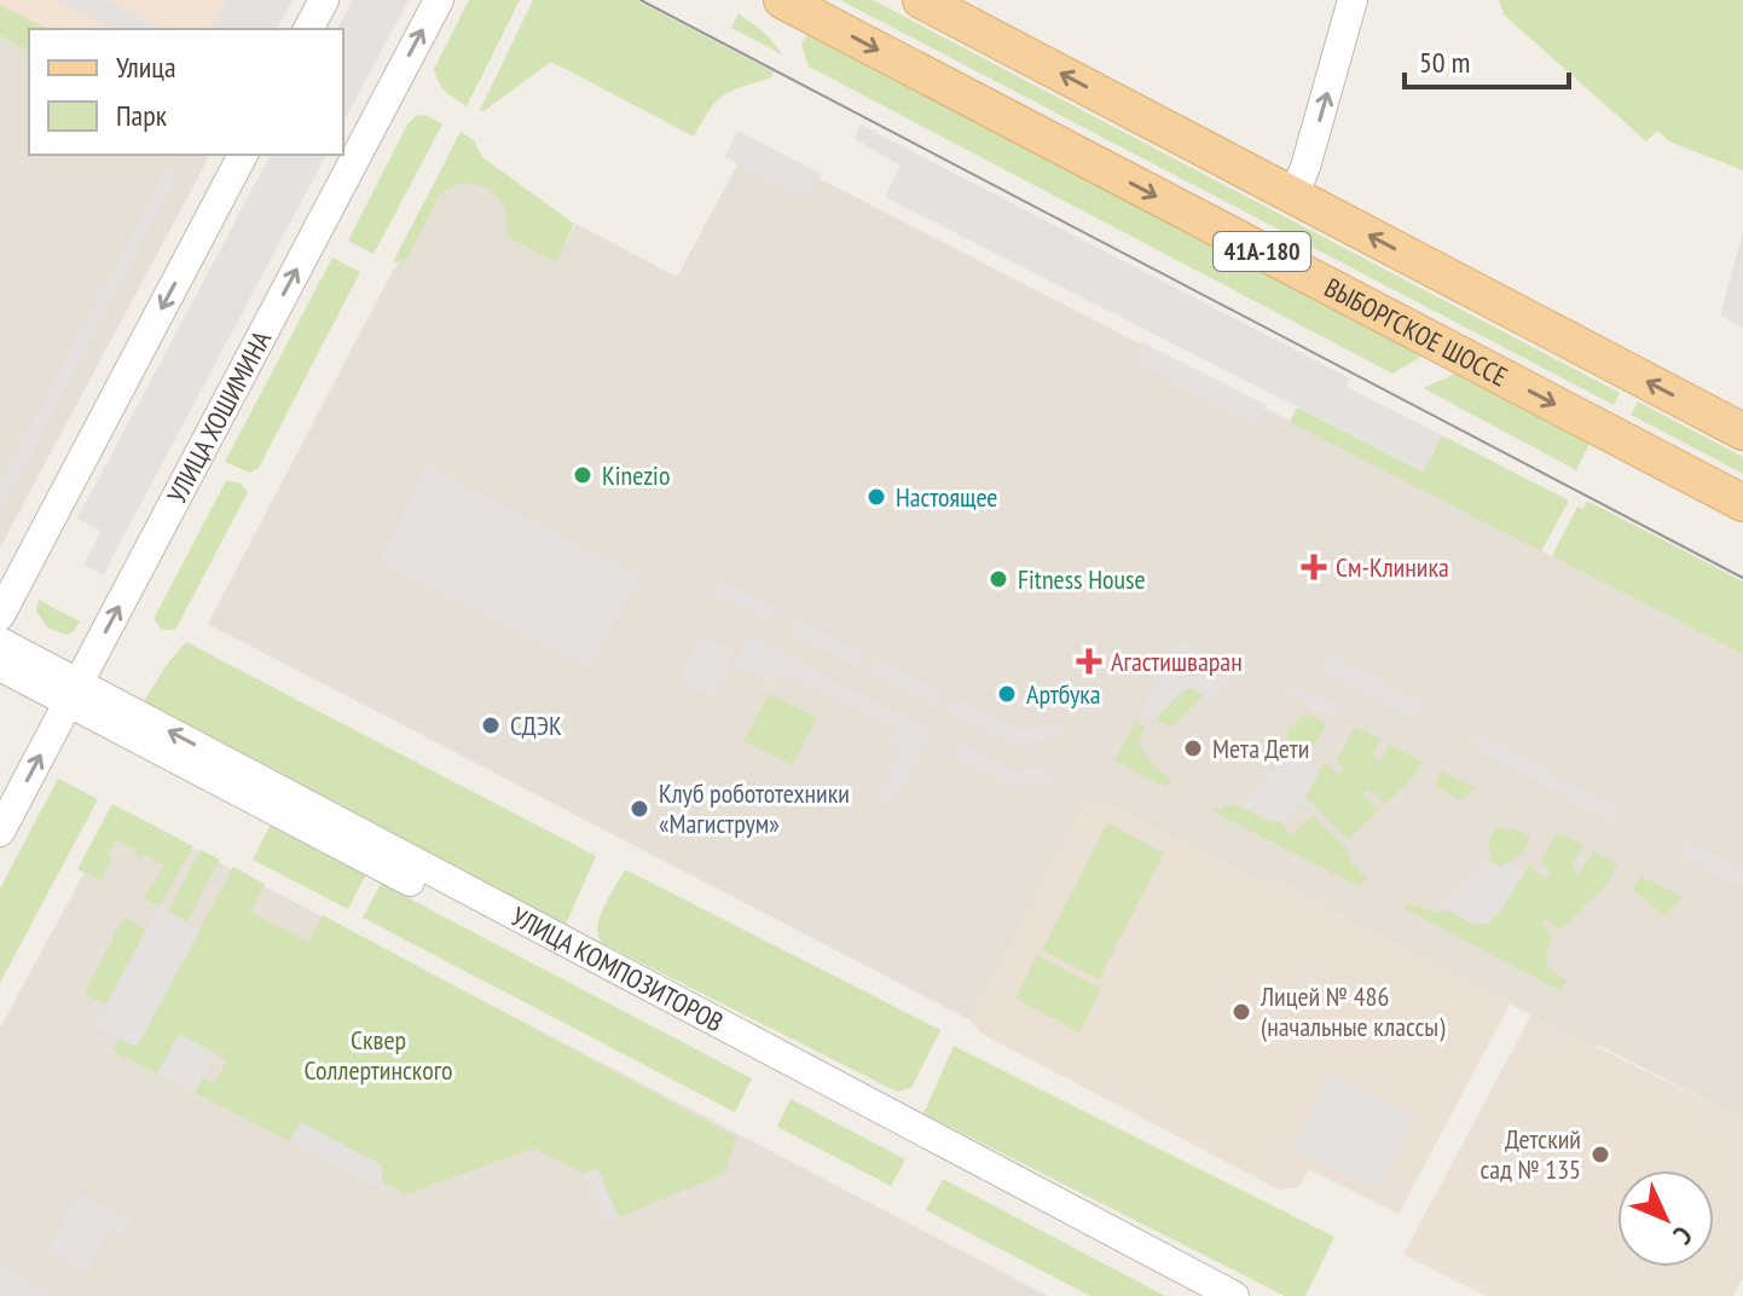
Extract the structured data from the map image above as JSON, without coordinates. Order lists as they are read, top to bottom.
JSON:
{
  "streets": {
    "main road": ["41А-180", "ВЫБОРГСКОЕ ШОССЕ"],
    "street": ["УЛИЦА ХОШИМИНА", "УЛИЦА КОМПОЗИТОРОВ"]
  },
  "crossings": [
    ["УЛИЦА ХОШИМИНА", "УЛИЦА КОМПОЗИТОРОВ"]
  ],
  "parks": ["Сквер Соллертинского"],
  "places": {
    "other": [
      "Kinezio",
      "Настоящее",
      "Fitness House",
      "Артбука",
      "СДЭК",
      "Мета Дети",
      "Клуб робототехники «Магиструм»",
      "Лицей № 486 (начальные классы)",
      "Детский сад № 135"
    ],
    "health": ["См-Клиника", "Агастишваран"]
  },
  "legend": ["Улица", "Парк"],
  "scale_bar": "50 m",
  "north": "bottom right"
}
